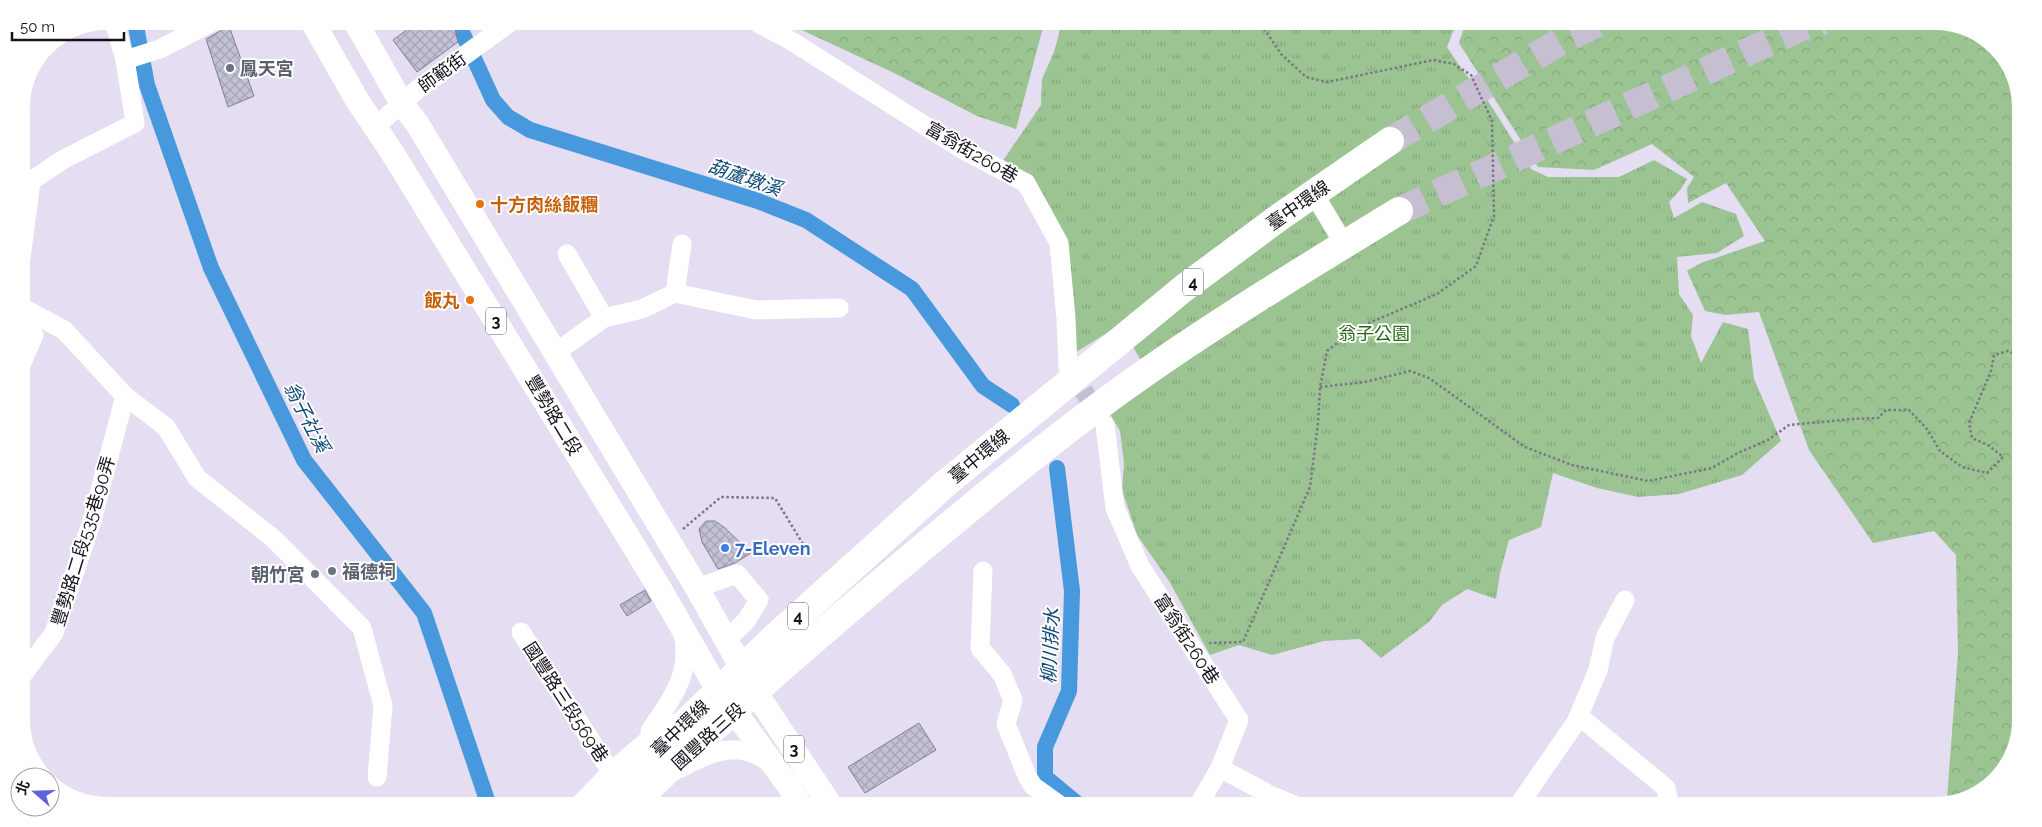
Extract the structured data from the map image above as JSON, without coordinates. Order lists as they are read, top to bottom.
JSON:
{
  "streets": {
    "highway": ["臺中環線", "4"],
    "main road": ["3", "豐勢路二段"],
    "street": [
      "師範街",
      "富翁街260巷",
      "豐勢路二段535巷90弄",
      "國豐路三段569巷",
      "國豐路三段"
    ]
  },
  "crossings": [
    ["師範街", "豐勢路二段"],
    ["豐勢路二段", "國豐路三段"],
    ["國豐路三段569巷", "國豐路三段"]
  ],
  "water": ["葫蘆墩溪", "翁子社溪", "柳川排水"],
  "parks": ["翁子公園"],
  "places": [
    "鳳天宮",
    "十方肉絲飯糰",
    "飯丸",
    "7-Eleven",
    "福德祠",
    "朝竹宮"
  ],
  "scale_bar": "50 m",
  "north": "left"
}
